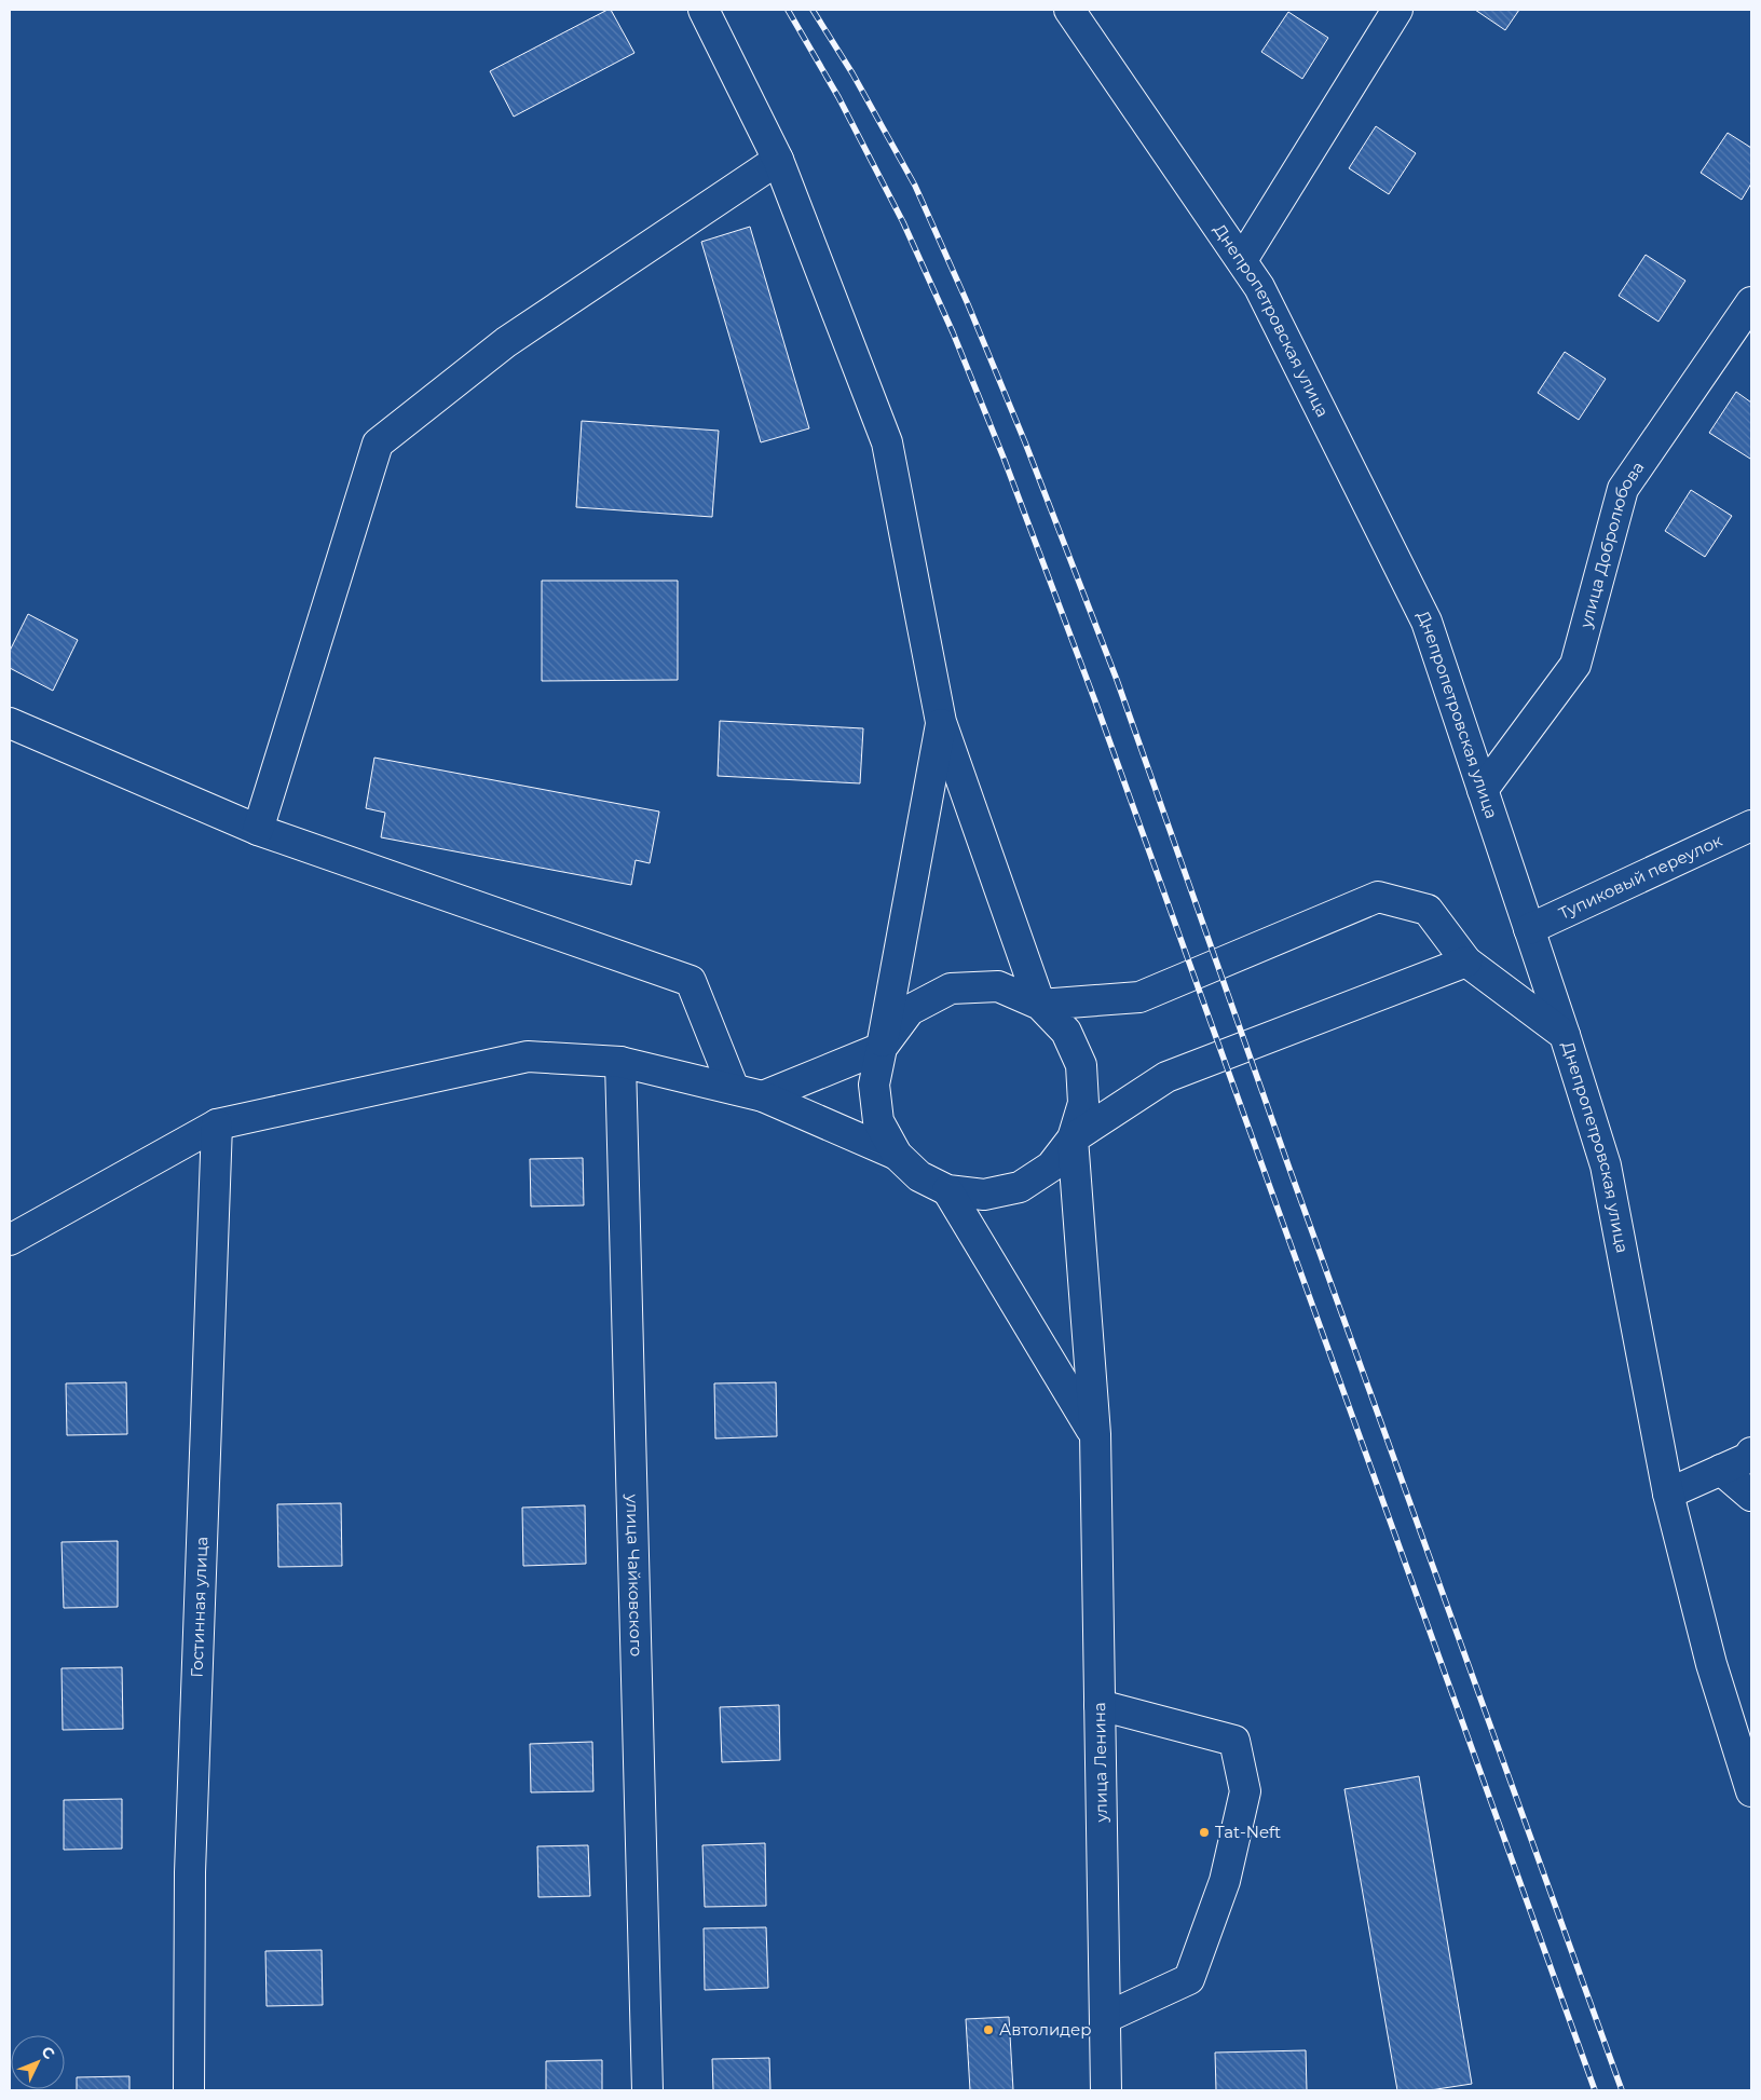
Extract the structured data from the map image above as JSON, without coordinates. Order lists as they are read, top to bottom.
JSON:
{
  "streets": {
    "street": [
      "Днепропетровская улица",
      "улица Добролюбова",
      "Тупиковый переулок",
      "улица Чайковского",
      "Гостинная улица",
      "улица Ленина"
    ]
  },
  "crossings": [
    ["Днепропетровская улица", "улица Добролюбова"],
    ["Днепропетровская улица", "Тупиковый переулок"]
  ],
  "places": ["Tat-Neft", "Автолидер"],
  "north": "top right"
}
